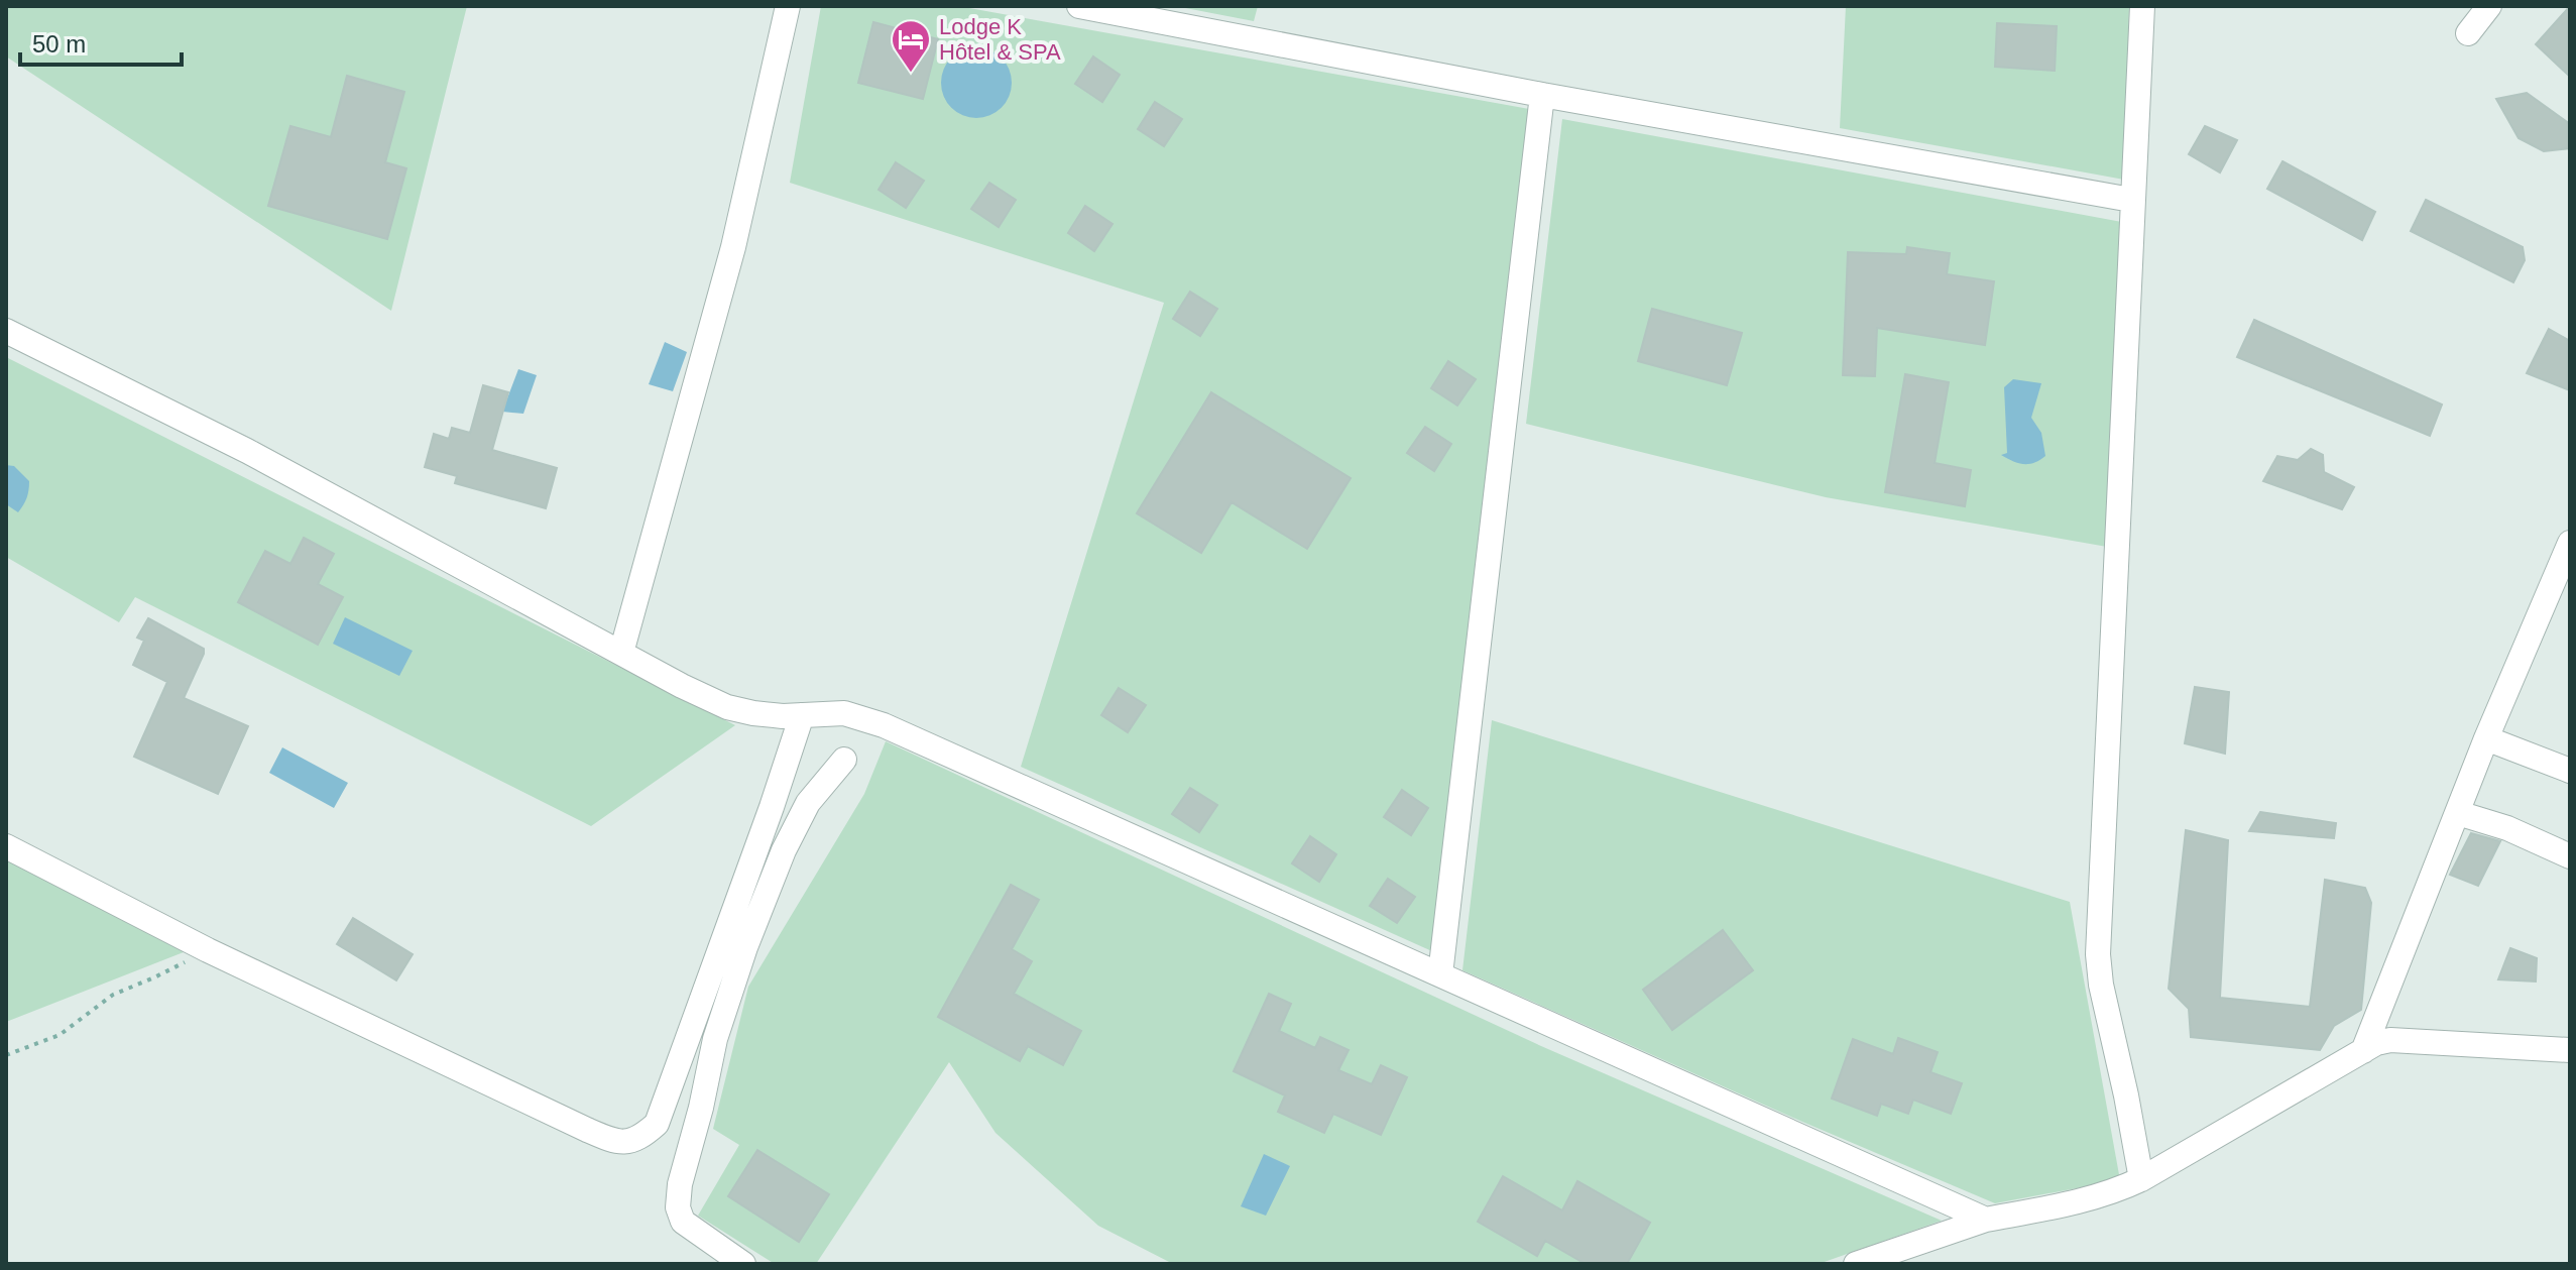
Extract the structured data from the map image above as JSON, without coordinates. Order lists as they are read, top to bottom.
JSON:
{
  "places": {
    "hotel": ["Lodge K Hôtel & SPA"]
  },
  "scale_bar": "50 m"
}
